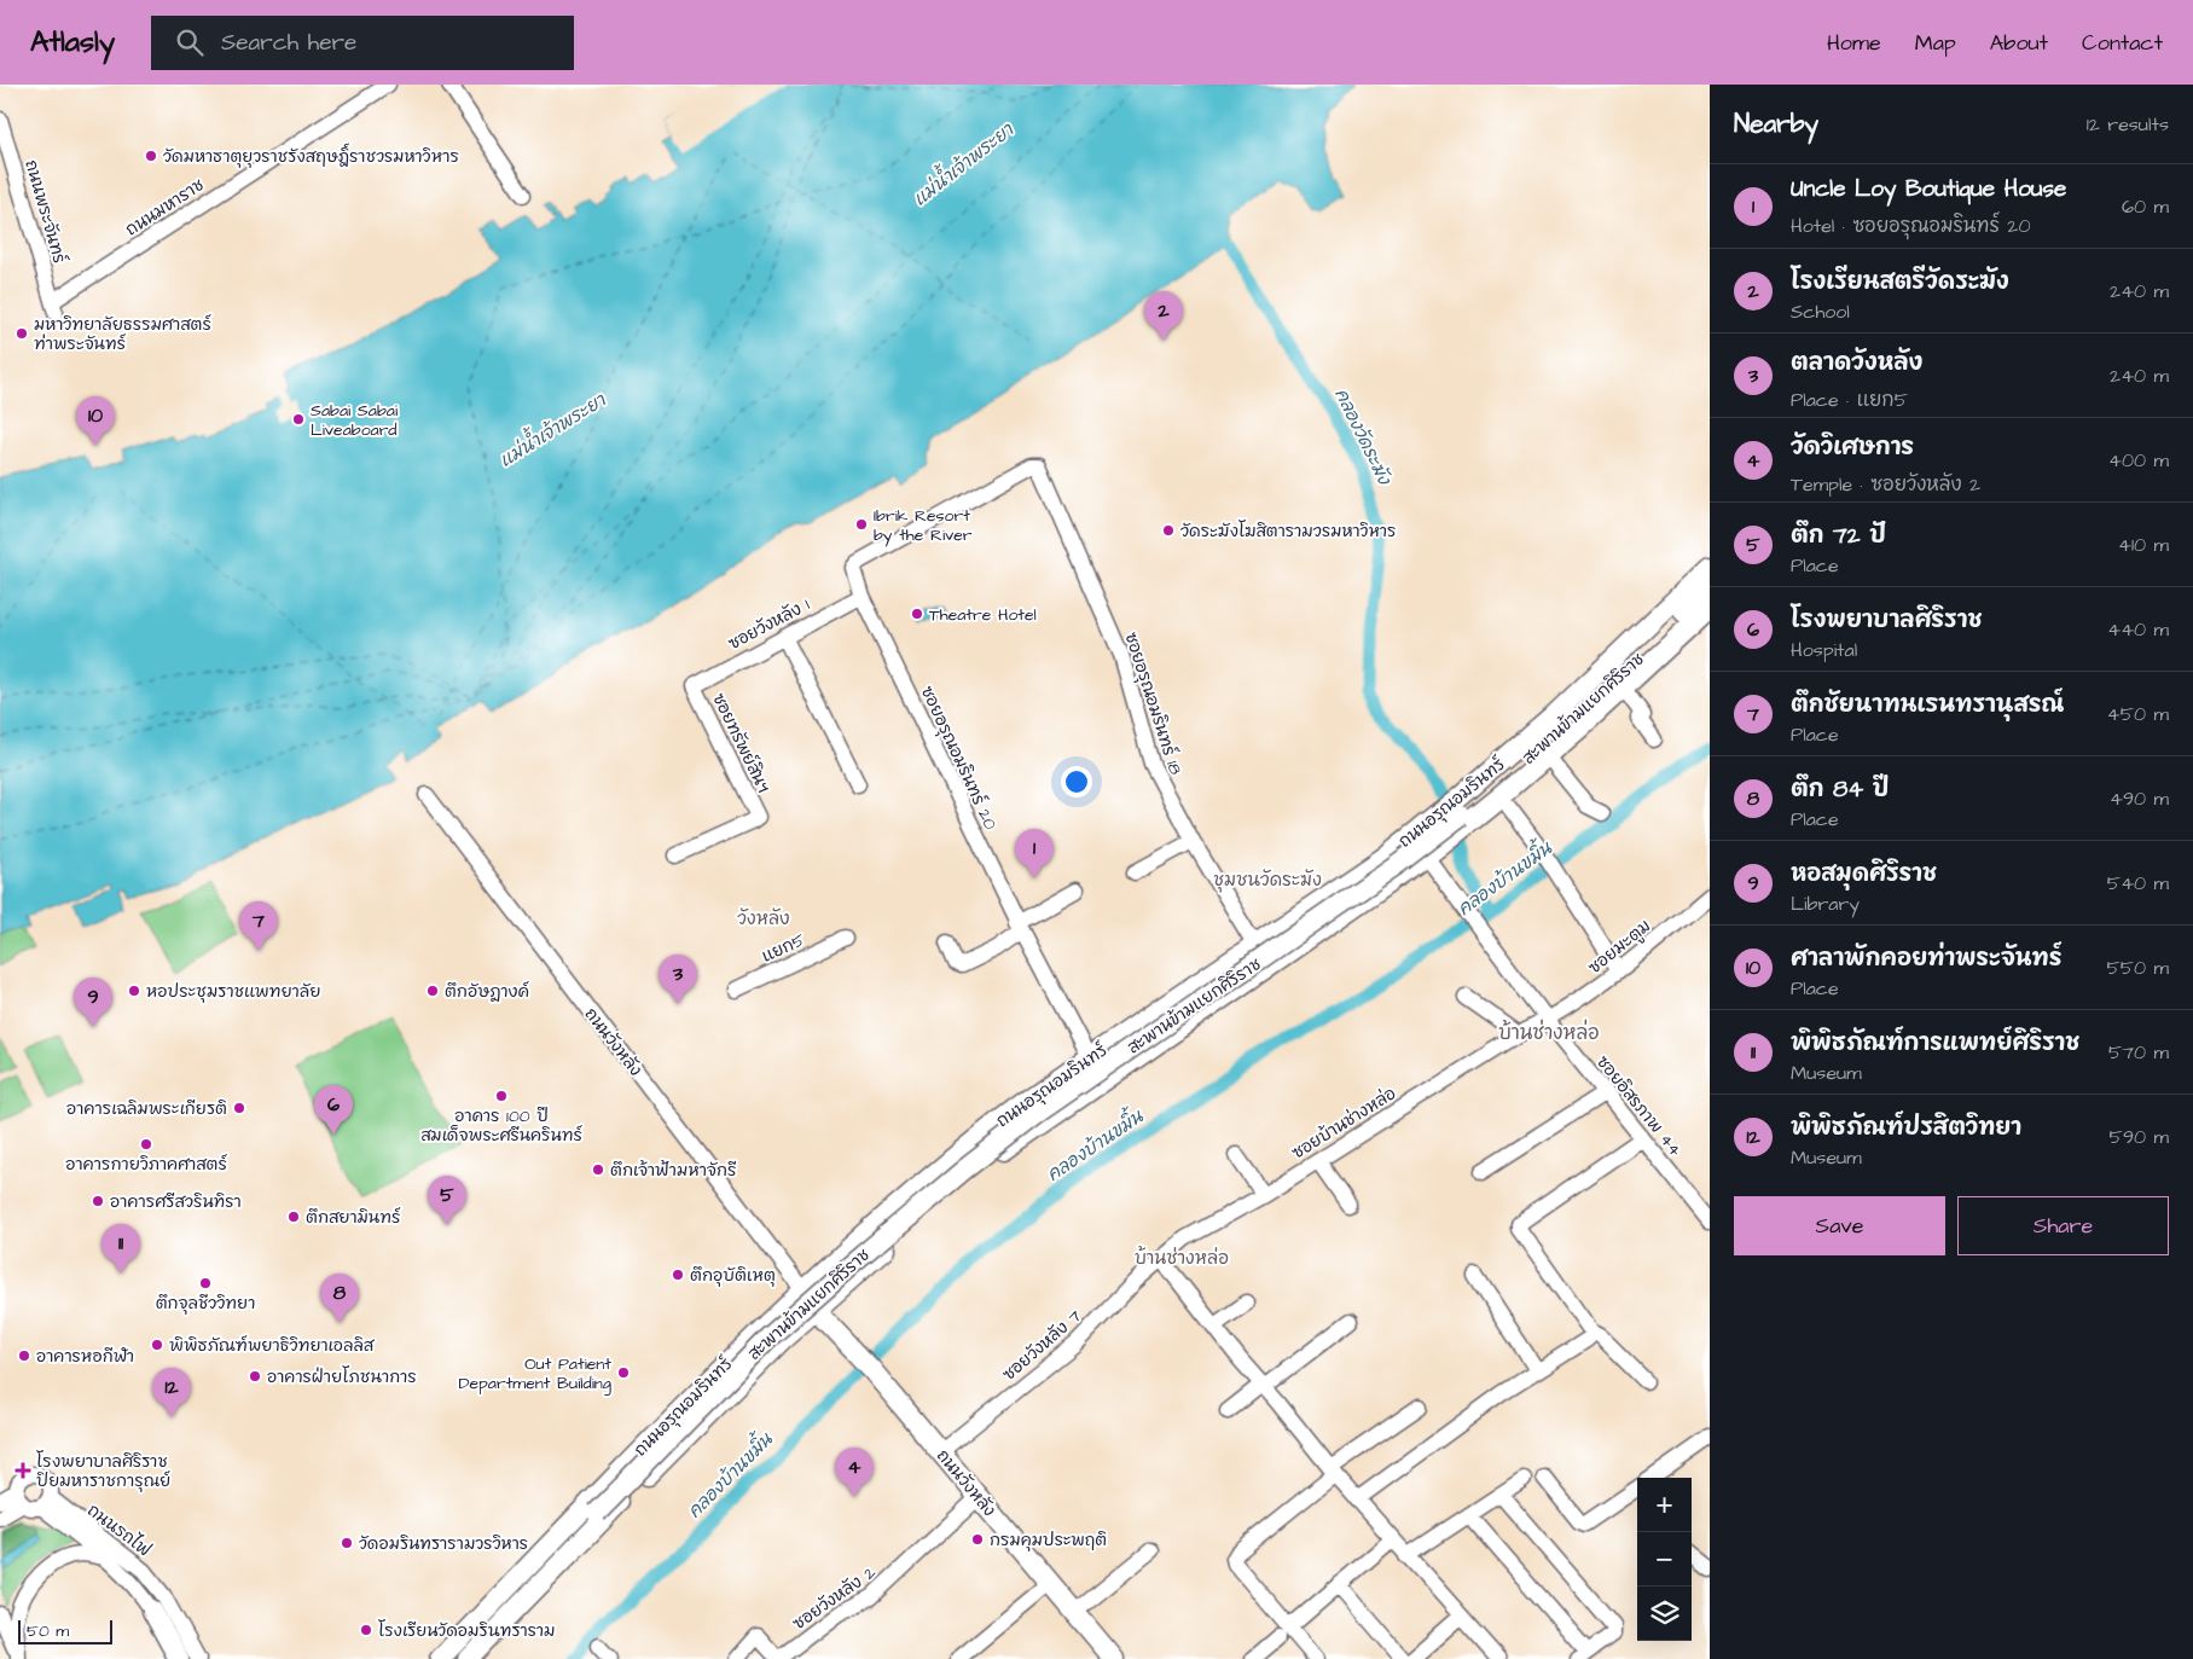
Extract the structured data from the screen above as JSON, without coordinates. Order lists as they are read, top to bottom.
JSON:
{
  "streets": {
    "main road": ["สะพานข้ามแยกศิริราช", "ถนนอรุณอมรินทร์", "ถนนวังหลัง"],
    "street": [
      "ถนนมหาราช",
      "ถนนพระจันทร์",
      "ซอยวังหลัง 1",
      "ซอยอรุณอมรินทร์ 18",
      "ซอยทรัพย์สินฯ",
      "ซอยอรุณอมรินทร์ 20",
      "ซอยมะตูม",
      "แยก5",
      "ซอยอิสรภาพ 44",
      "ซอยบ้านช่างหล่อ",
      "ซอยวังหลัง 7",
      "ถนนรถไฟ",
      "ซอยวังหลัง 2"
    ]
  },
  "crossings": [
    ["ถนนมหาราช", "ถนนพระจันทร์"],
    ["ซอยวังหลัง 1", "ซอยทรัพย์สินฯ"],
    ["ซอยวังหลัง 1", "ซอยอรุณอมรินทร์ 20"],
    ["ซอยอรุณอมรินทร์ 18", "ซอยอรุณอมรินทร์ 20"],
    ["ซอยอรุณอมรินทร์ 18", "ถนนอรุณอมรินทร์"],
    ["ซอยอรุณอมรินทร์ 20", "ถนนอรุณอมรินทร์"],
    ["ถนนอรุณอมรินทร์", "ถนนวังหลัง"],
    ["ถนนอรุณอมรินทร์", "ซอยอิสรภาพ 44"],
    ["ซอยมะตูม", "ซอยอิสรภาพ 44"],
    ["ซอยมะตูม", "ซอยบ้านช่างหล่อ"],
    ["ถนนวังหลัง", "ซอยวังหลัง 7"],
    ["ถนนวังหลัง", "ซอยวังหลัง 2"],
    ["ซอยอิสรภาพ 44", "ซอยบ้านช่างหล่อ"],
    ["ซอยบ้านช่างหล่อ", "ซอยวังหลัง 7"]
  ],
  "districts": [
    "ชุมชนวัดระฆัง",
    "วังหลัง",
    "บ้านช่างหล่อ",
    "บ้านช่างหล่อ"
  ],
  "water": ["แม่น้ำเจ้าพระยา", "คลองวัดระฆัง", "คลองบ้านขมิ้น"],
  "places": {
    "other": [
      "วัดมหาธาตุยุวราชรังสฤษฎิ์ราชวรมหาวิหาร",
      "มหาวิทยาลัยธรรมศาสตร์ ท่าพระจันทร์",
      "Sabai Sabai Liveaboard",
      "Ibrik Resort by the River",
      "วัดระฆังโฆสิตารามวรมหาวิหาร",
      "Theatre Hotel",
      "หอประชุมราชแพทยาลัย",
      "ตึกอัษฎางค์",
      "อาคาร 100 ปี สมเด็จพระศรีนครินทร์",
      "อาคารเฉลิมพระเกียรติ",
      "อาคารกายวิภาคศาสตร์",
      "ตึกเจ้าฟ้ามหาจักรี",
      "อาคารศรีสวรินทิรา",
      "ตึกสยามินทร์",
      "ตึกอุบัติเหตุ",
      "ตึกจุลชีววิทยา",
      "พิพิธภัณฑ์พยาธิวิทยาเอลลิส",
      "อาคารหอกีฬา",
      "Out Patient Department Building",
      "อาคารฝ่ายโภชนาการ",
      "กรมคุมประพฤติ",
      "วัดอมรินทรารามวรวิหาร",
      "โรงเรียนวัดอมรินทราราม"
    ],
    "health": ["โรงพยาบาลศิริราช ปิยมหาราชการุณย์"]
  },
  "scale_bar": "50 m",
  "page": {
    "header": "Atlasly",
    "search": "Search here",
    "nav": [
      "Home",
      "Map",
      "About",
      "Contact"
    ],
    "heading": ["Nearby", "12 results"],
    "list": [
      {
        "mark": "1",
        "name": "Uncle Loy Boutique House",
        "note": "Hotel · ซอยอรุณอมรินทร์ 20",
        "value": "60 m"
      },
      {
        "mark": "2",
        "name": "โรงเรียนสตรีวัดระฆัง",
        "note": "School",
        "value": "240 m"
      },
      {
        "mark": "3",
        "name": "ตลาดวังหลัง",
        "note": "Place · แยก5",
        "value": "240 m"
      },
      {
        "mark": "4",
        "name": "วัดวิเศษการ",
        "note": "Temple · ซอยวังหลัง 2",
        "value": "400 m"
      },
      {
        "mark": "5",
        "name": "ตึก 72 ปั",
        "note": "Place",
        "value": "410 m"
      },
      {
        "mark": "6",
        "name": "โรงพยาบาลศิริราช",
        "note": "Hospital",
        "value": "440 m"
      },
      {
        "mark": "7",
        "name": "ตึกชัยนาทนเรนทรานุสรณ์",
        "note": "Place",
        "value": "450 m"
      },
      {
        "mark": "8",
        "name": "ตึก 84 ปี",
        "note": "Place",
        "value": "490 m"
      },
      {
        "mark": "9",
        "name": "หอสมุดศิริราช",
        "note": "Library",
        "value": "540 m"
      },
      {
        "mark": "10",
        "name": "ศาลาพักคอยท่าพระจันทร์",
        "note": "Place",
        "value": "550 m"
      },
      {
        "mark": "11",
        "name": "พิพิธภัณฑ์การแพทย์ศิริราช",
        "note": "Museum",
        "value": "570 m"
      },
      {
        "mark": "12",
        "name": "พิพิธภัณฑ์ปรสิตวิทยา",
        "note": "Museum",
        "value": "590 m"
      }
    ],
    "pins": [
      "2",
      "10",
      "1",
      "7",
      "3",
      "9",
      "6",
      "5",
      "11",
      "8",
      "12",
      "4"
    ],
    "buttons": ["Save", "Share"],
    "map_buttons": ["+", "−"],
    "scale": "50 m"
  }
}
